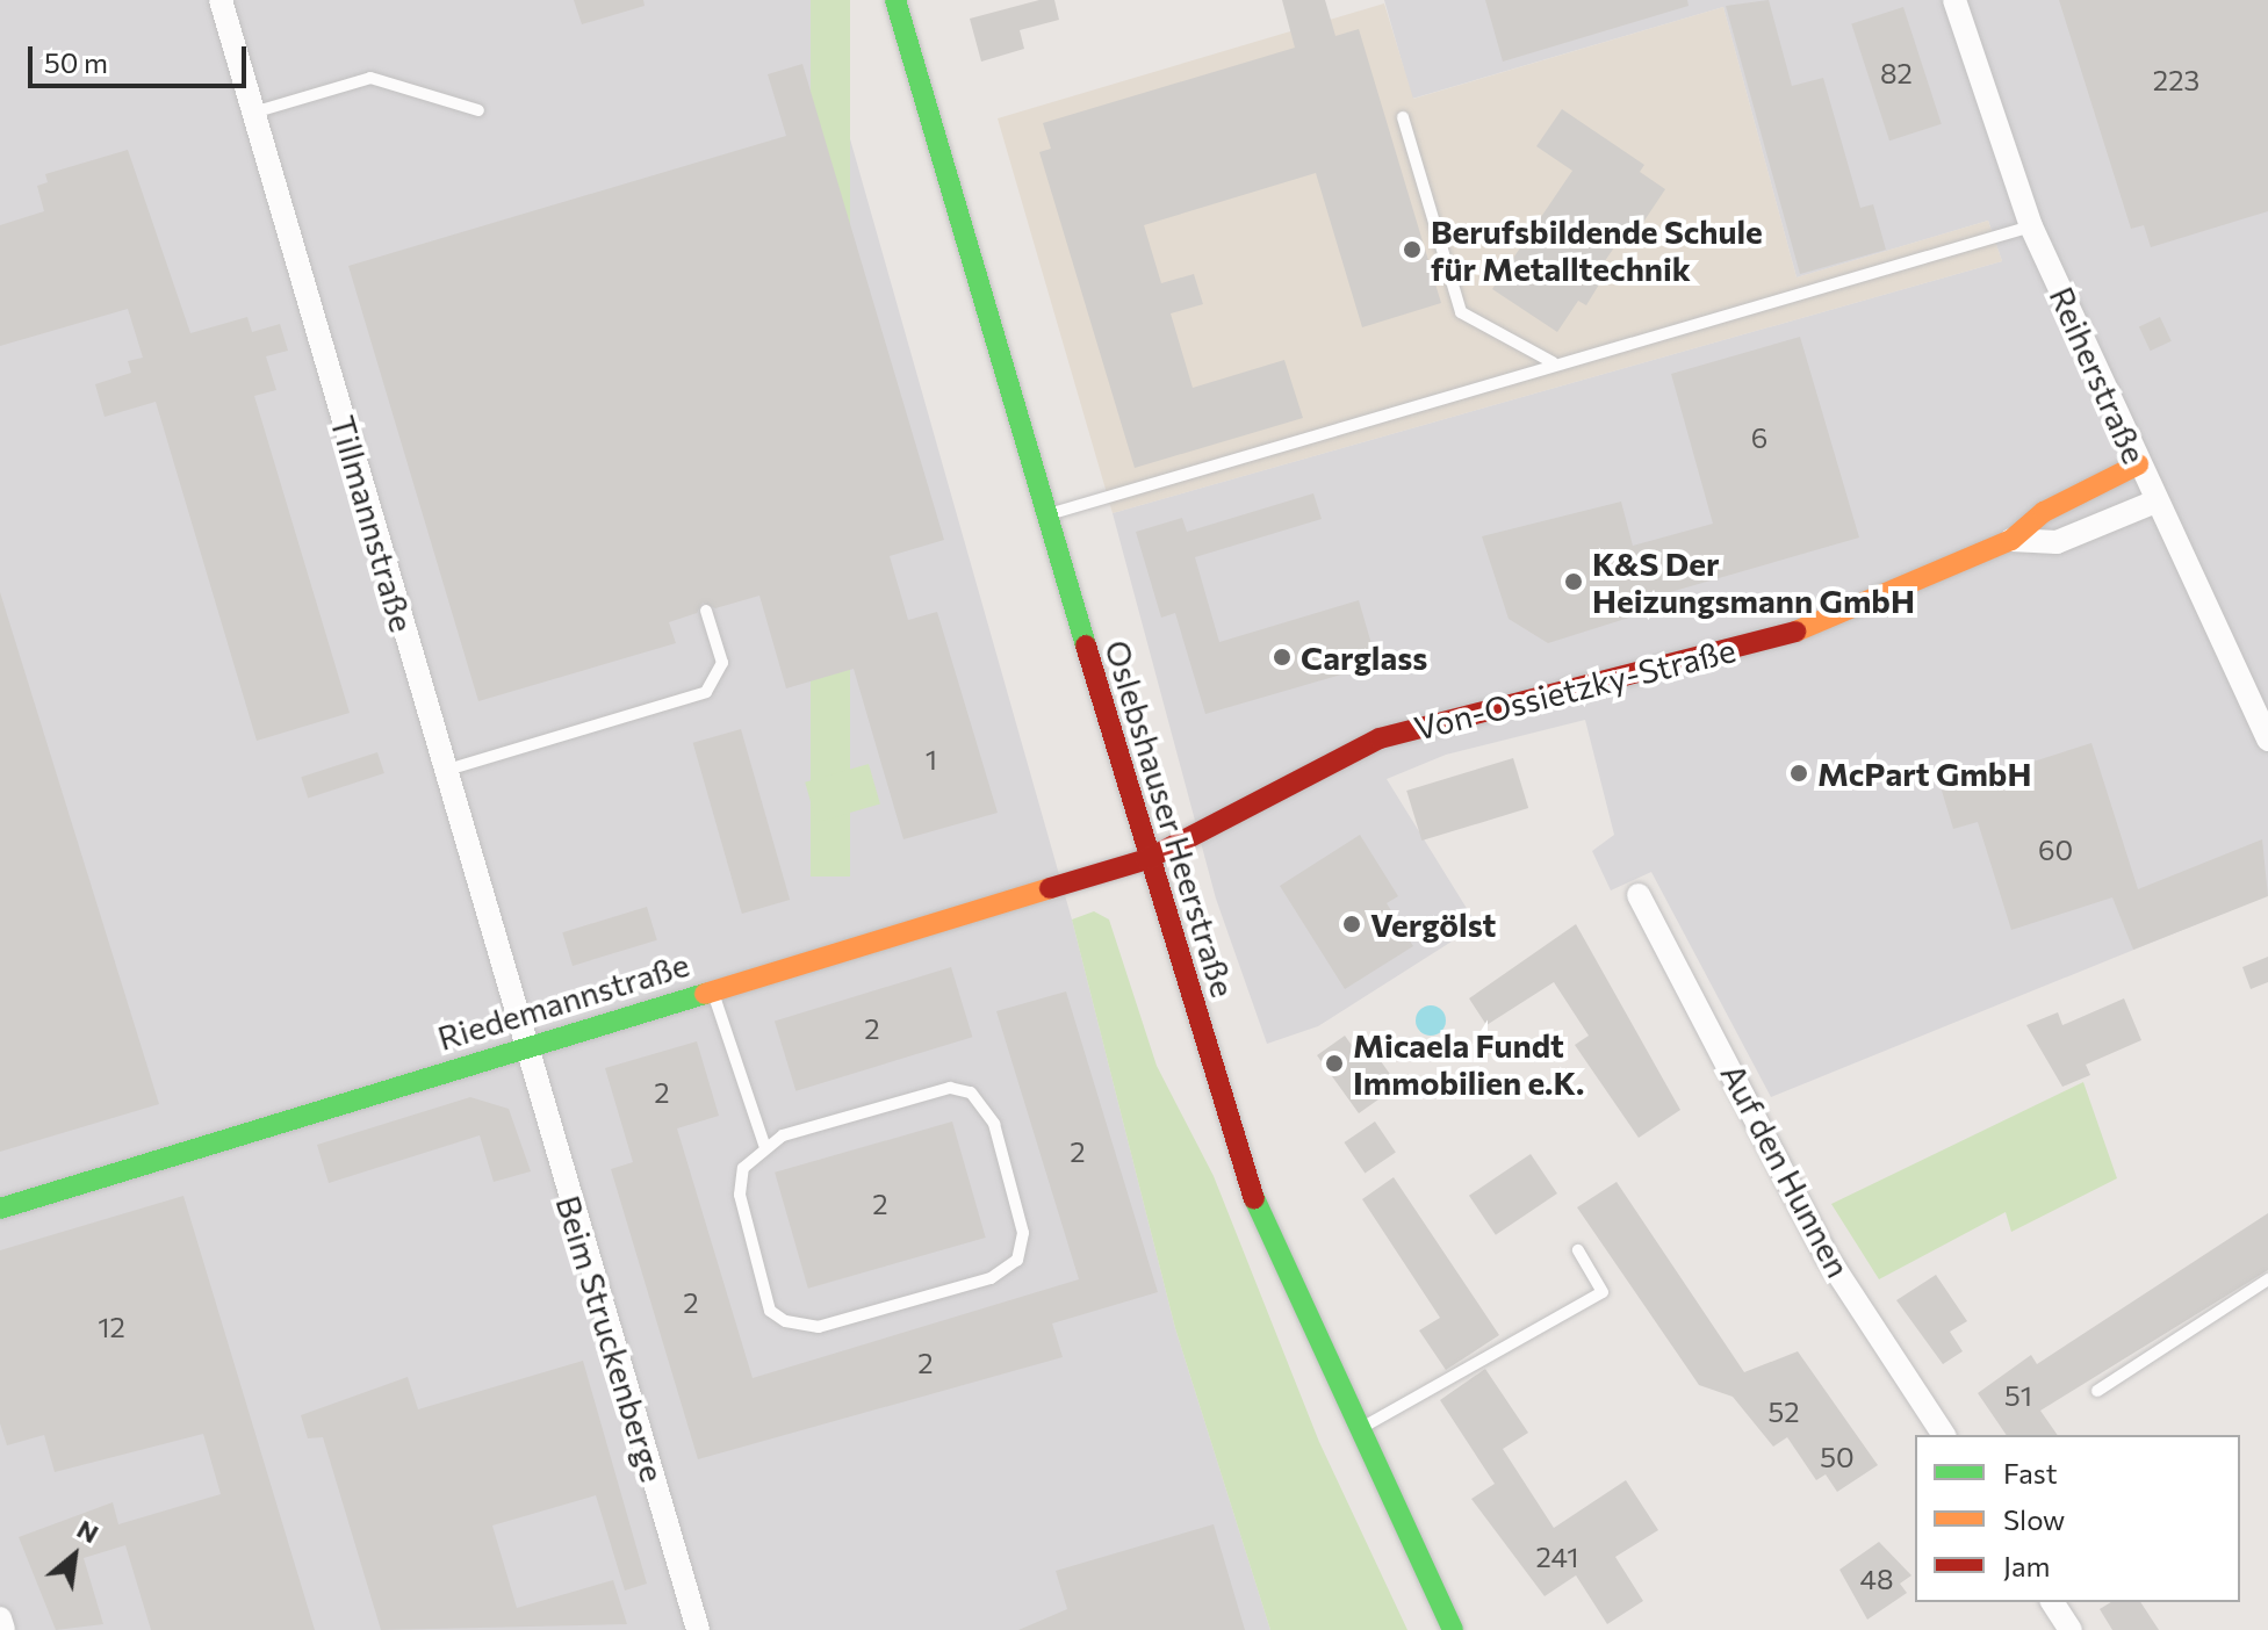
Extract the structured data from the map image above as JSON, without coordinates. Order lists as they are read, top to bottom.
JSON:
{
  "streets": {
    "street": [
      "Reiherstraße",
      "Tillmannstraße",
      "Von-Ossietzky-Straße",
      "Oslebshauser Heerstraße",
      "Riedemannstraße",
      "Auf den Hunnen",
      "Beim Struckenberge"
    ]
  },
  "crossings": [
    ["Reiherstraße", "Von-Ossietzky-Straße"],
    ["Tillmannstraße", "Riedemannstraße"],
    ["Tillmannstraße", "Beim Struckenberge"],
    ["Von-Ossietzky-Straße", "Oslebshauser Heerstraße"],
    ["Von-Ossietzky-Straße", "Riedemannstraße"],
    ["Oslebshauser Heerstraße", "Riedemannstraße"],
    ["Riedemannstraße", "Beim Struckenberge"]
  ],
  "places": [
    "Berufsbildende Schule für Metalltechnik",
    "K&S Der Heizungsmann GmbH",
    "Carglass",
    "McPart GmbH",
    "Vergölst",
    "Micaela Fundt Immobilien e.K."
  ],
  "house_numbers": [
    "82",
    "223",
    "6",
    "1",
    "60",
    "2",
    "2",
    "2",
    "2",
    "2",
    "12",
    "2",
    "51",
    "52",
    "50",
    "241",
    "48"
  ],
  "legend": ["Fast", "Slow", "Jam"],
  "scale_bar": "50 m",
  "north": "top right"
}
